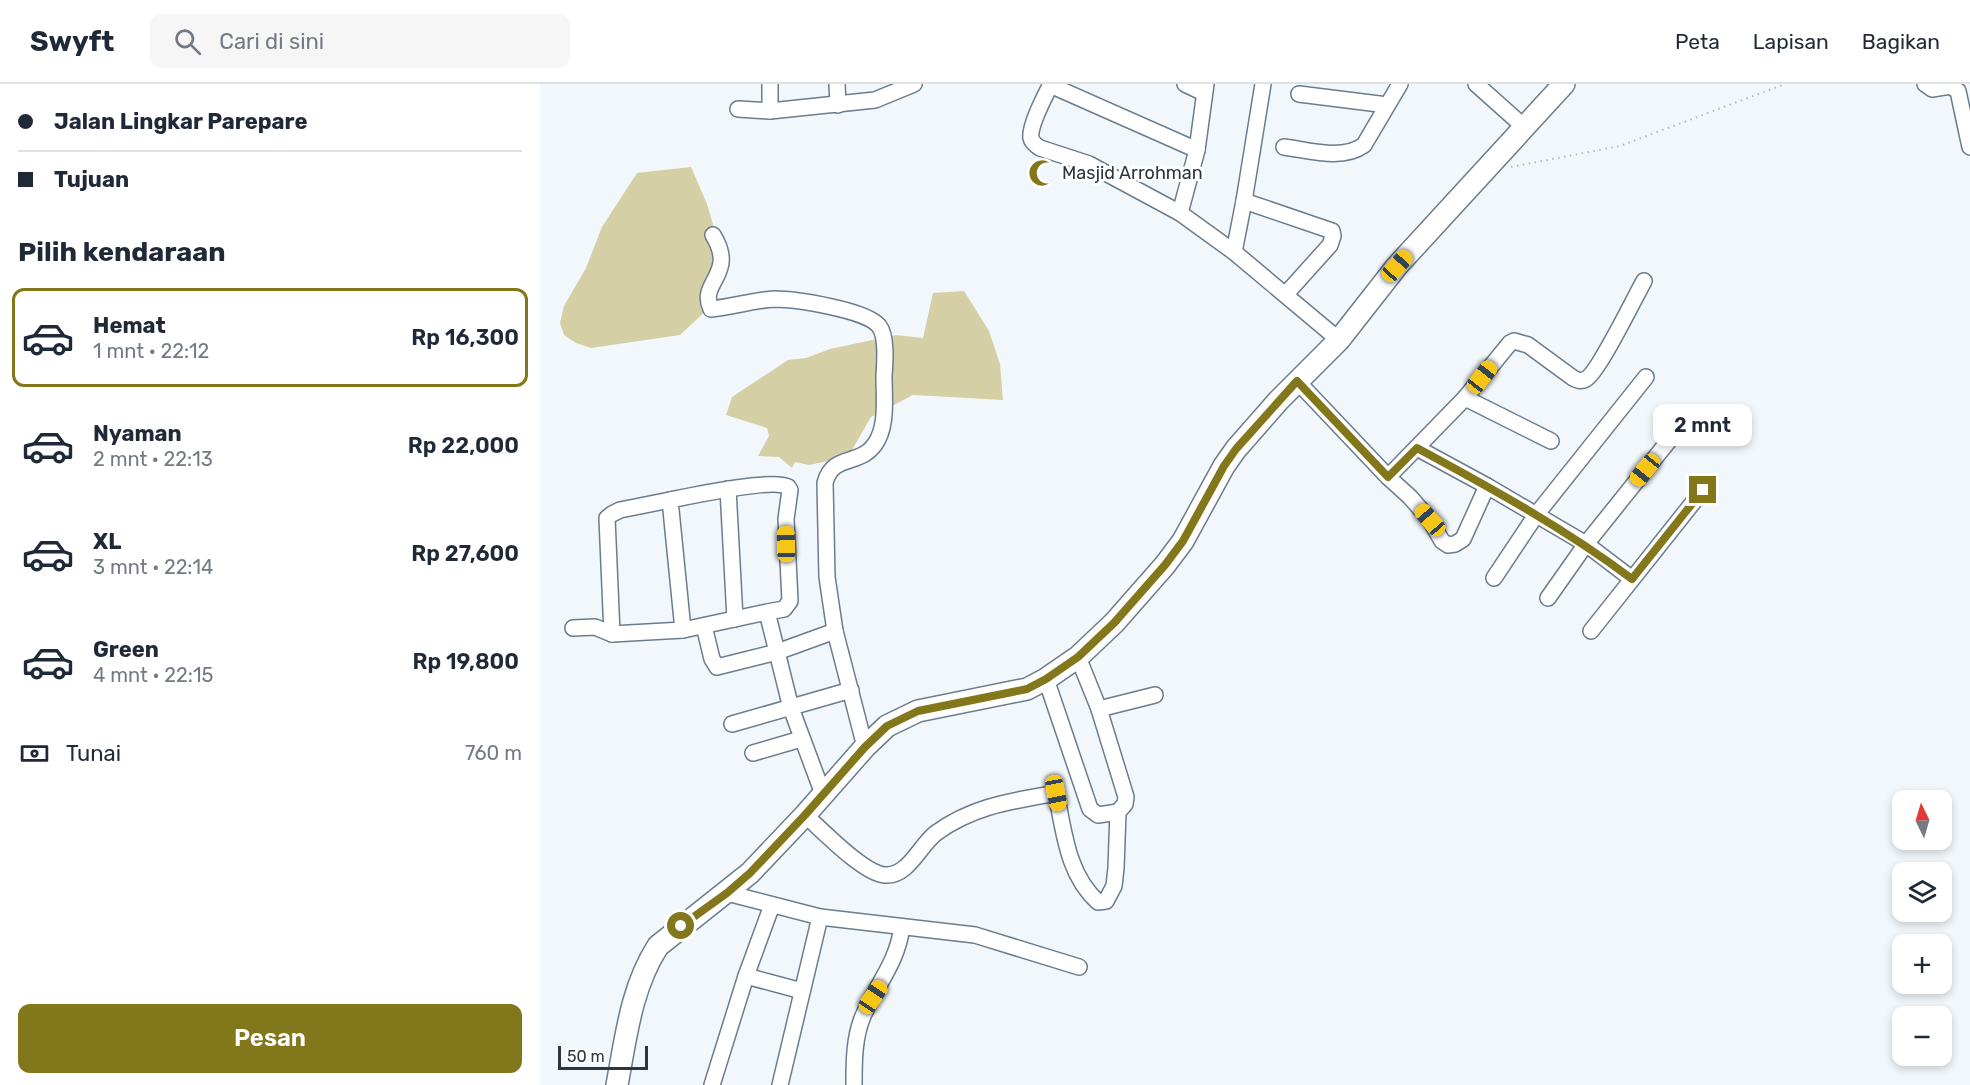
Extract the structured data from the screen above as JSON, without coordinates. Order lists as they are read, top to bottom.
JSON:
{
  "places": {
    "mosque": ["Masjid Arrohman"]
  },
  "scale_bar": "50 m",
  "north": "top",
  "page": {
    "header": "Swyft",
    "search": "Cari di sini",
    "nav": ["Peta", "Lapisan", "Bagikan"],
    "banner": ["Jalan Lingkar Parepare", "Tujuan"],
    "heading": "Pilih kendaraan",
    "list": [
      {
        "name": "Hemat",
        "note": "1 mnt · 22:12",
        "value": "Rp 16,300"
      },
      {
        "name": "Nyaman",
        "note": "2 mnt · 22:13",
        "value": "Rp 22,000"
      },
      {
        "name": "XL",
        "note": "3 mnt · 22:14",
        "value": "Rp 27,600"
      },
      {
        "name": "Green",
        "note": "4 mnt · 22:15",
        "value": "Rp 19,800"
      }
    ],
    "bubble": "2 mnt",
    "pay": ["Tunai", "760 m"],
    "map_buttons": ["+", "−"],
    "buttons": "Pesan",
    "scale": "50 m"
  }
}
